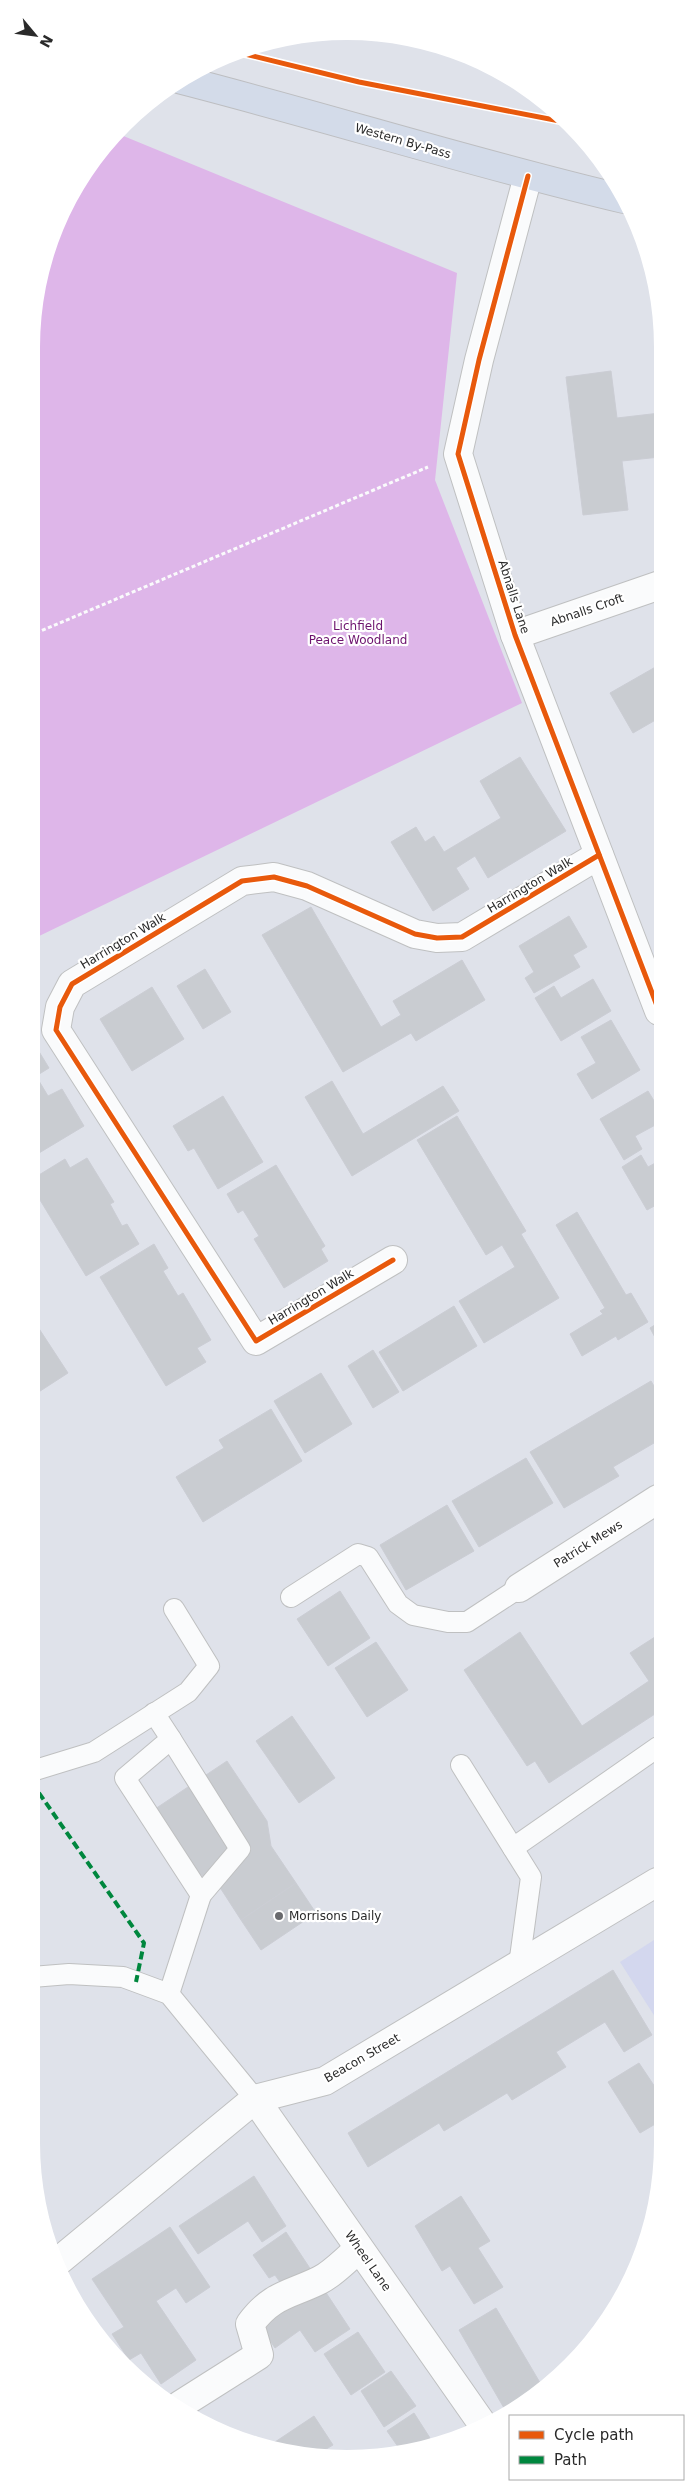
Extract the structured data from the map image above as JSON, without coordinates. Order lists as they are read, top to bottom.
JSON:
{
  "streets": {
    "highway": ["Western By-Pass"],
    "street": [
      "Abnalls Lane",
      "Abnalls Croft",
      "Harrington Walk",
      "Patrick Mews",
      "Beacon Street",
      "Wheel Lane"
    ]
  },
  "crossings": [
    ["Abnalls Lane", "Abnalls Croft"],
    ["Abnalls Lane", "Harrington Walk"],
    ["Beacon Street", "Wheel Lane"]
  ],
  "parks": ["Lichfield Peace Woodland"],
  "places": ["Morrisons Daily"],
  "legend": ["Cycle path", "Path"],
  "north": "bottom right"
}
